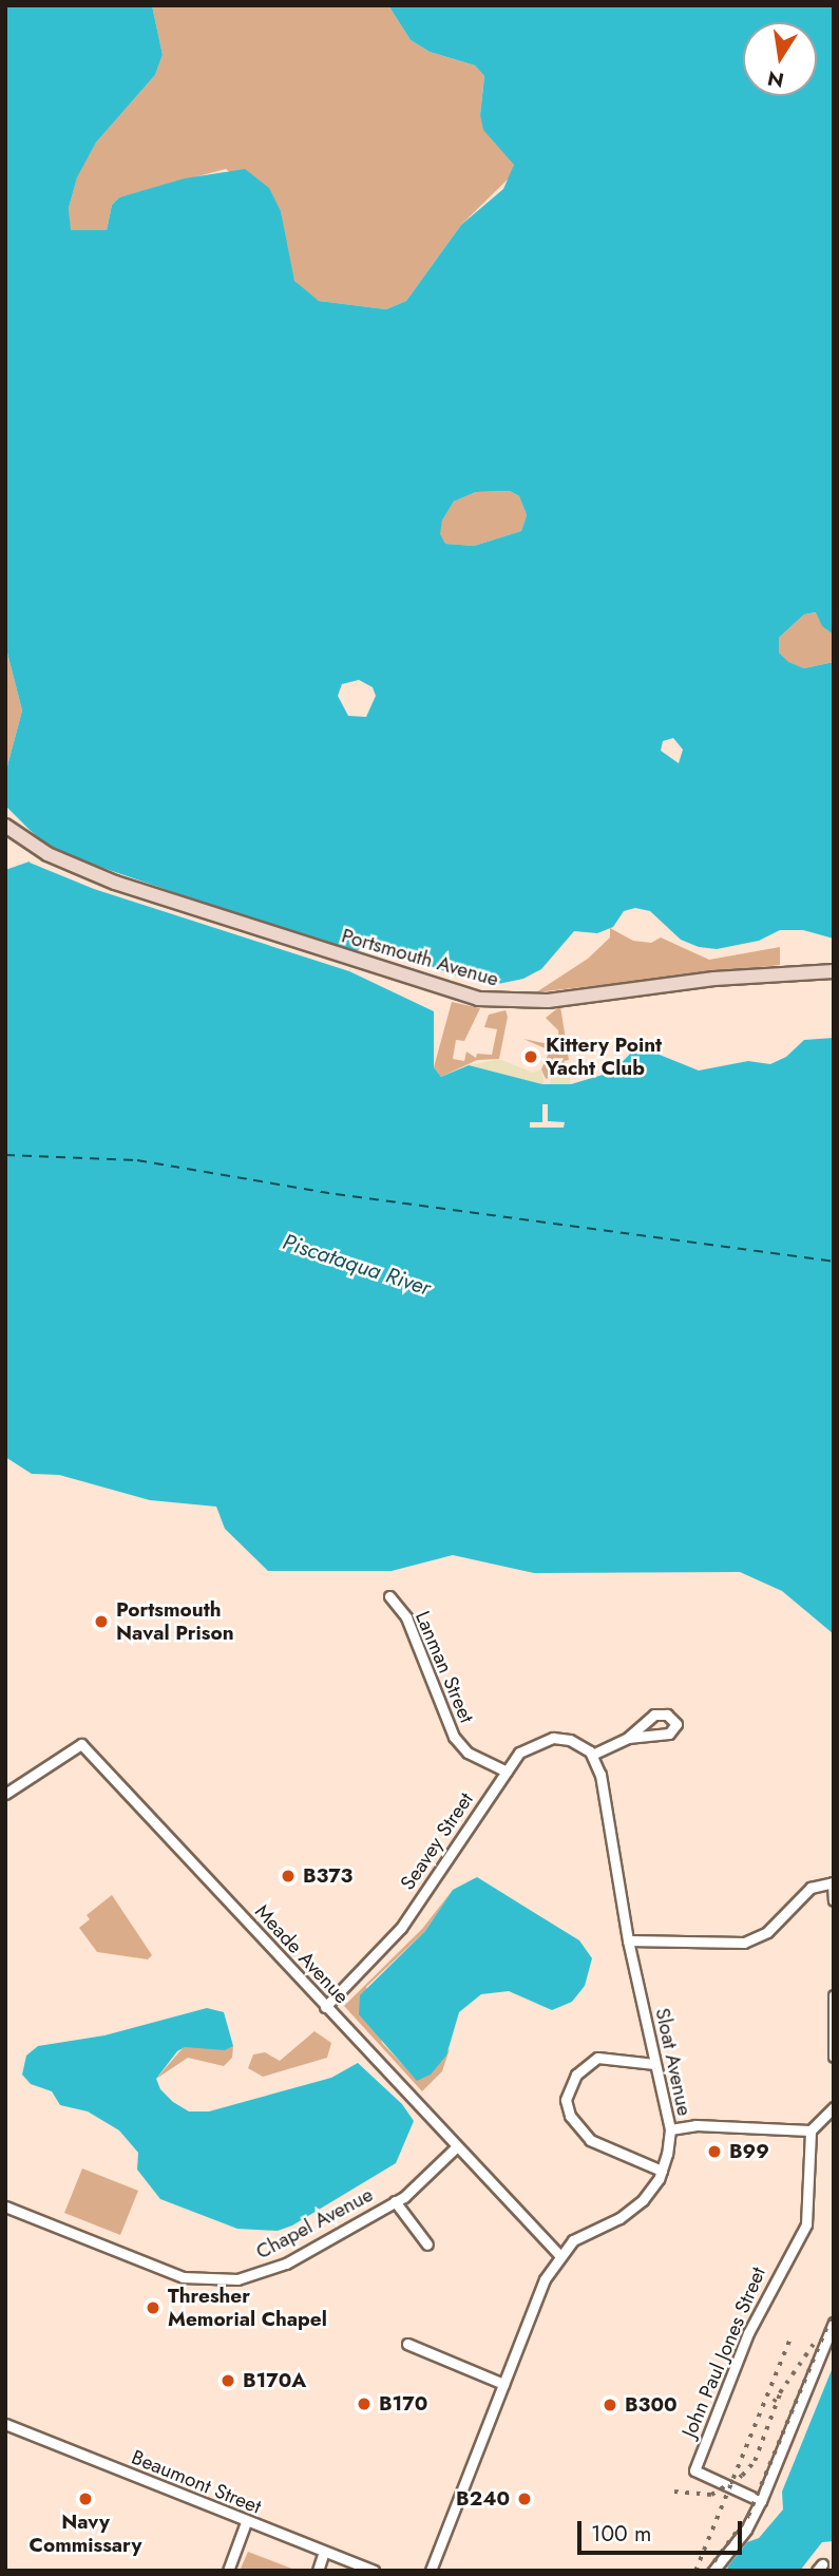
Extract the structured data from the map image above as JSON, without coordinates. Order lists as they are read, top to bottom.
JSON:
{
  "streets": {
    "main road": ["Portsmouth Avenue"],
    "street": [
      "Lanman Street",
      "Seavey Street",
      "Meade Avenue",
      "Sloat Avenue",
      "Chapel Avenue",
      "John Paul Jones Street",
      "Beaumont Street"
    ]
  },
  "crossings": [
    ["Lanman Street", "Seavey Street"],
    ["Seavey Street", "Meade Avenue"],
    ["Seavey Street", "Sloat Avenue"],
    ["Meade Avenue", "Sloat Avenue"],
    ["Meade Avenue", "Chapel Avenue"]
  ],
  "water": ["Piscataqua River"],
  "places": [
    "Kittery Point Yacht Club",
    "Portsmouth Naval Prison",
    "B373",
    "B99",
    "Thresher Memorial Chapel",
    "B170A",
    "B170",
    "B300",
    "Navy Commissary",
    "B240"
  ],
  "scale_bar": "100 m",
  "north": "bottom"
}
